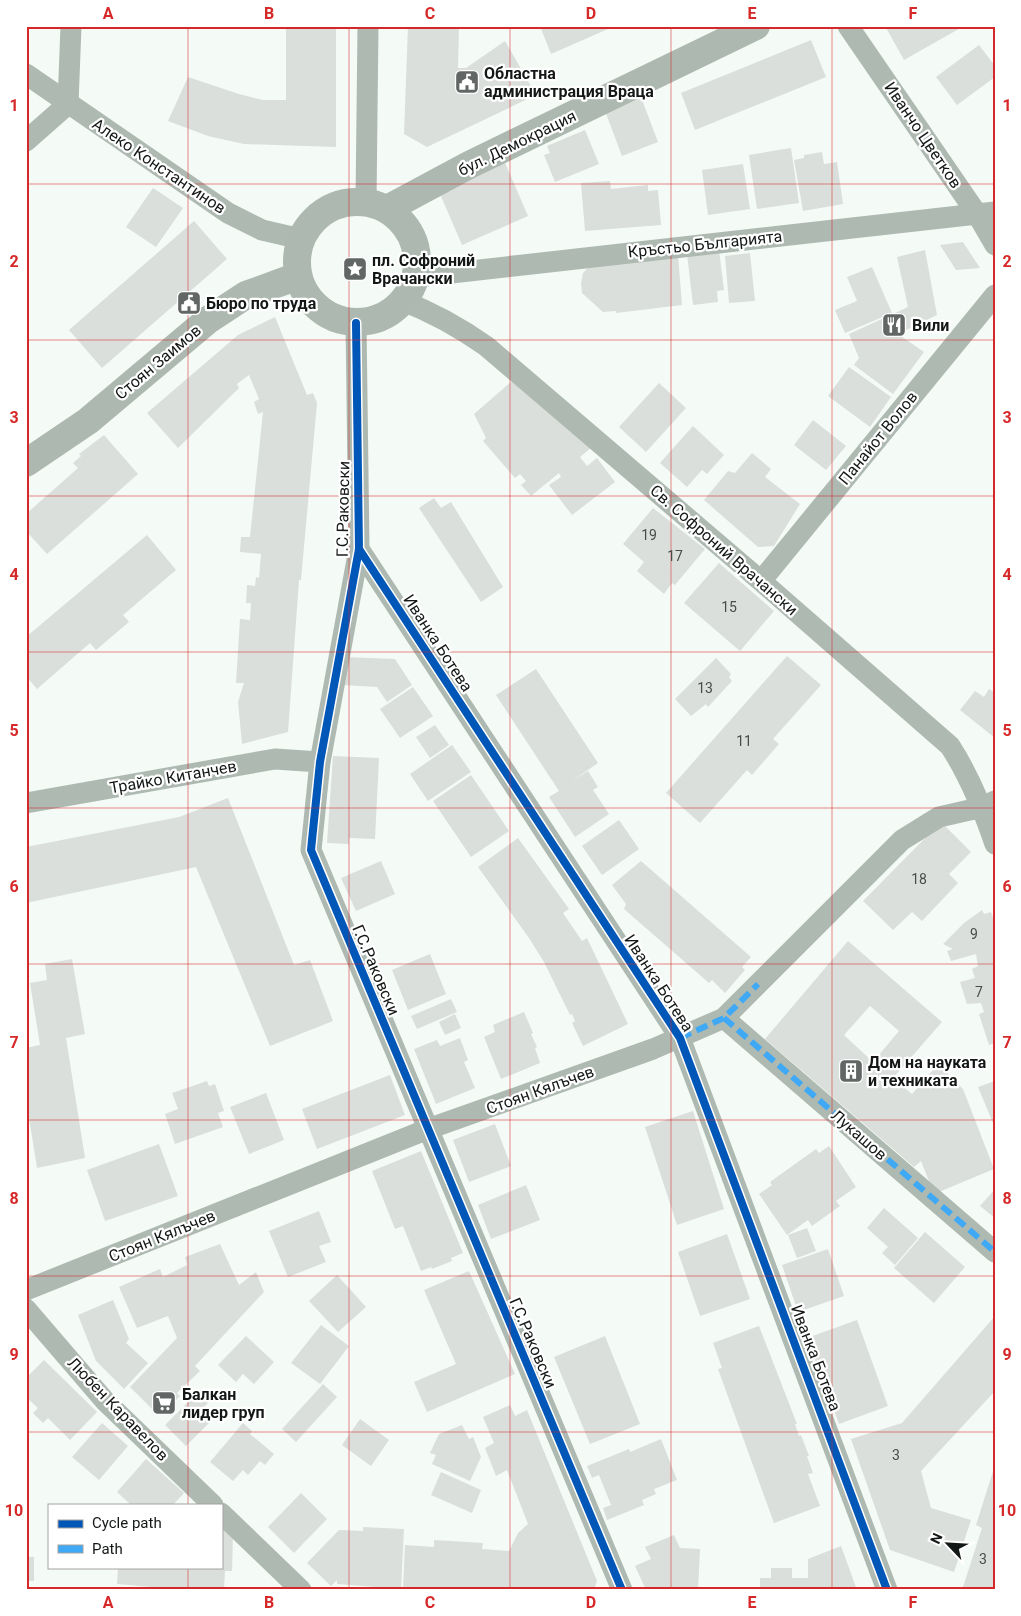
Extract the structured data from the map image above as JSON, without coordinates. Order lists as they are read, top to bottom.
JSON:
{
  "streets": {
    "street": [
      "Иванчо Цветков",
      "бул. Демокрация",
      "Алеко Константинов",
      "Кръстьо Българията",
      "Стоян Заимов",
      "Панайот Волов",
      "Г.С.Раковски",
      "Св. Софроний Врачански",
      "Иванка Ботева",
      "Трайко Китанчев",
      "Стоян Кялъчев",
      "Лукашов",
      "Любен Каравелов"
    ]
  },
  "crossings": [
    ["Иванчо Цветков", "Кръстьо Българията"],
    ["бул. Демокрация", "Алеко Константинов"],
    ["бул. Демокрация", "Кръстьо Българията"],
    ["бул. Демокрация", "Стоян Заимов"],
    ["бул. Демокрация", "Г.С.Раковски"],
    ["бул. Демокрация", "Св. Софроний Врачански"],
    ["Алеко Константинов", "Кръстьо Българията"],
    ["Алеко Константинов", "Стоян Заимов"],
    ["Алеко Константинов", "Г.С.Раковски"],
    ["Алеко Константинов", "Св. Софроний Врачански"],
    ["Кръстьо Българията", "Стоян Заимов"],
    ["Кръстьо Българията", "Г.С.Раковски"],
    ["Кръстьо Българията", "Св. Софроний Врачански"],
    ["Стоян Заимов", "Г.С.Раковски"],
    ["Стоян Заимов", "Св. Софроний Врачански"],
    ["Панайот Волов", "Св. Софроний Врачански"],
    ["Г.С.Раковски", "Св. Софроний Врачански"],
    ["Г.С.Раковски", "Иванка Ботева"],
    ["Г.С.Раковски", "Трайко Китанчев"],
    ["Г.С.Раковски", "Стоян Кялъчев"],
    ["Св. Софроний Врачански", "Стоян Кялъчев"],
    ["Иванка Ботева", "Стоян Кялъчев"],
    ["Стоян Кялъчев", "Лукашов"]
  ],
  "places": {
    "public building": ["Областна администрация Враца", "Бюро по труда"],
    "place": ["пл. Софроний Врачански"],
    "restaurant": ["Вили"],
    "building": ["Дом на науката и техниката"],
    "supermarket": ["Балкан лидер груп"]
  },
  "house_numbers": [
    "19",
    "17",
    "15",
    "13",
    "11",
    "18",
    "9",
    "7",
    "3",
    "3"
  ],
  "legend": ["Cycle path", "Path"],
  "north": "top left",
  "grid": {
    "columns": [
      "A",
      "B",
      "C",
      "D",
      "E",
      "F"
    ],
    "rows": [
      "1",
      "2",
      "3",
      "4",
      "5",
      "6",
      "7",
      "8",
      "9",
      "10"
    ]
  }
}
